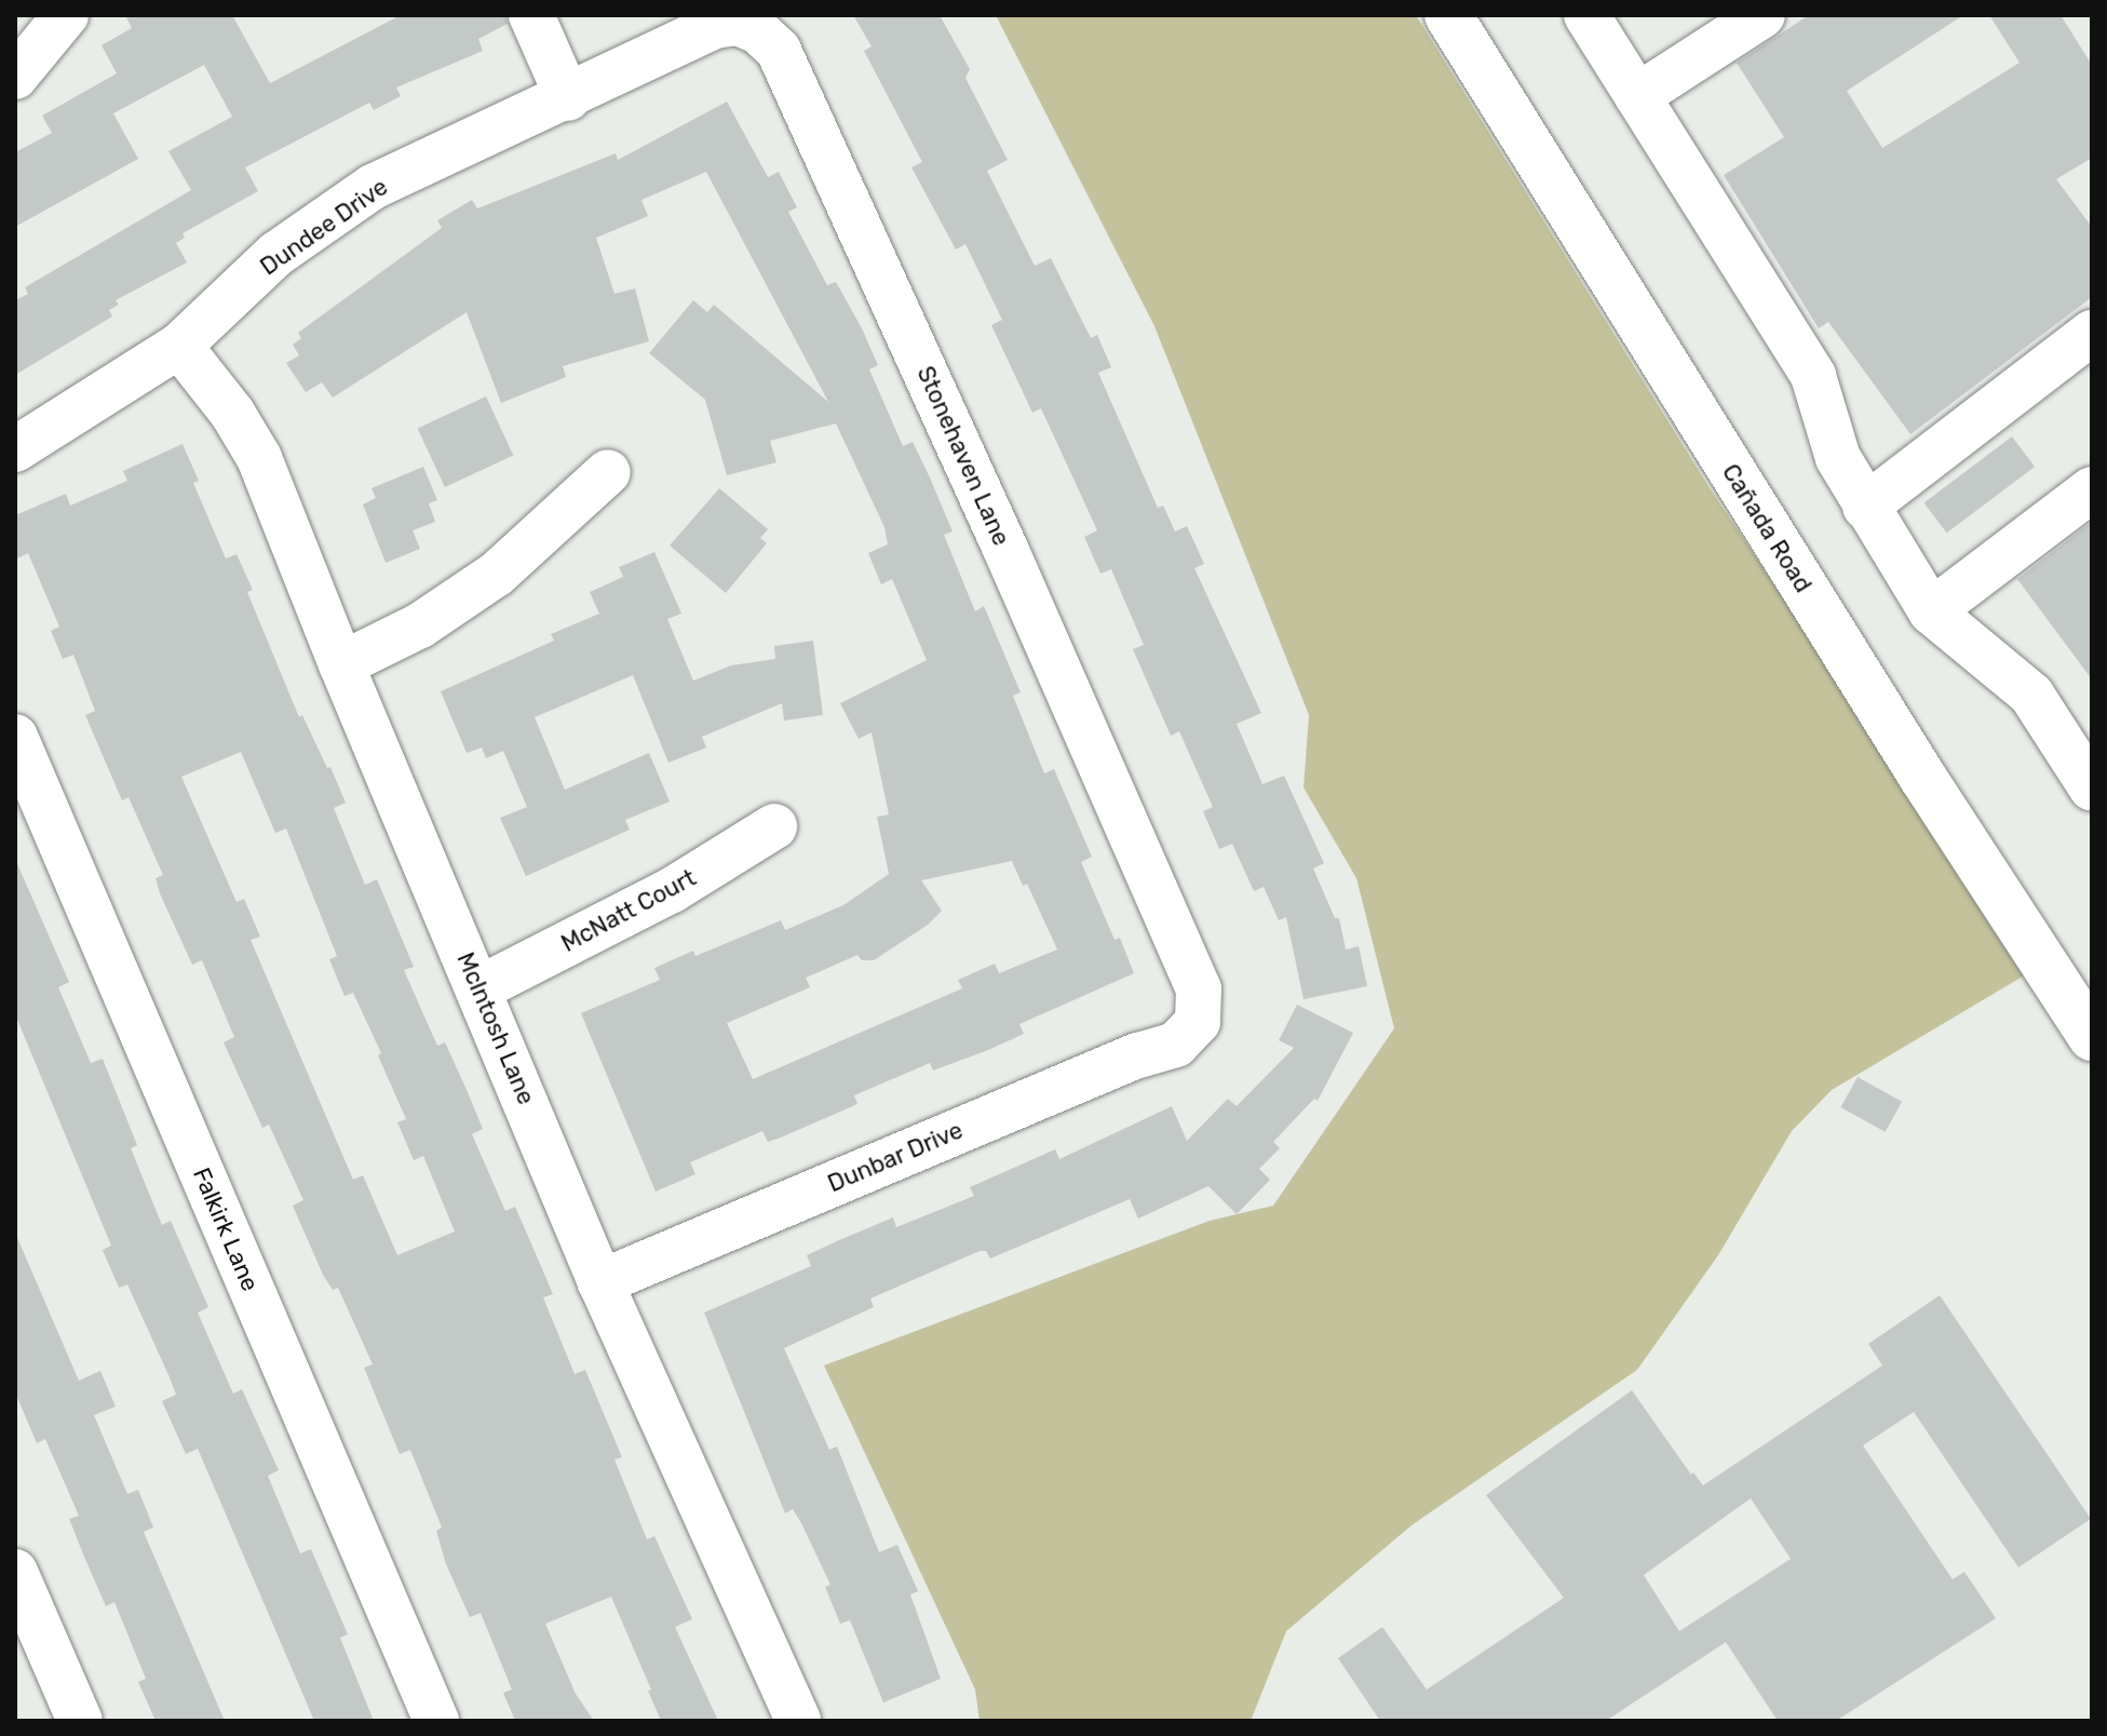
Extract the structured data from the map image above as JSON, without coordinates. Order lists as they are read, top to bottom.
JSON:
{
  "streets": {
    "street": [
      "Dundee Drive",
      "Stonehaven Lane",
      "Cañada Road",
      "McNatt Court",
      "McIntosh Lane",
      "Dunbar Drive",
      "Falkirk Lane"
    ]
  },
  "crossings": [
    ["Dundee Drive", "Stonehaven Lane"],
    ["Dundee Drive", "McIntosh Lane"],
    ["Stonehaven Lane", "Dunbar Drive"],
    ["McNatt Court", "McIntosh Lane"],
    ["McIntosh Lane", "Dunbar Drive"]
  ]
}
